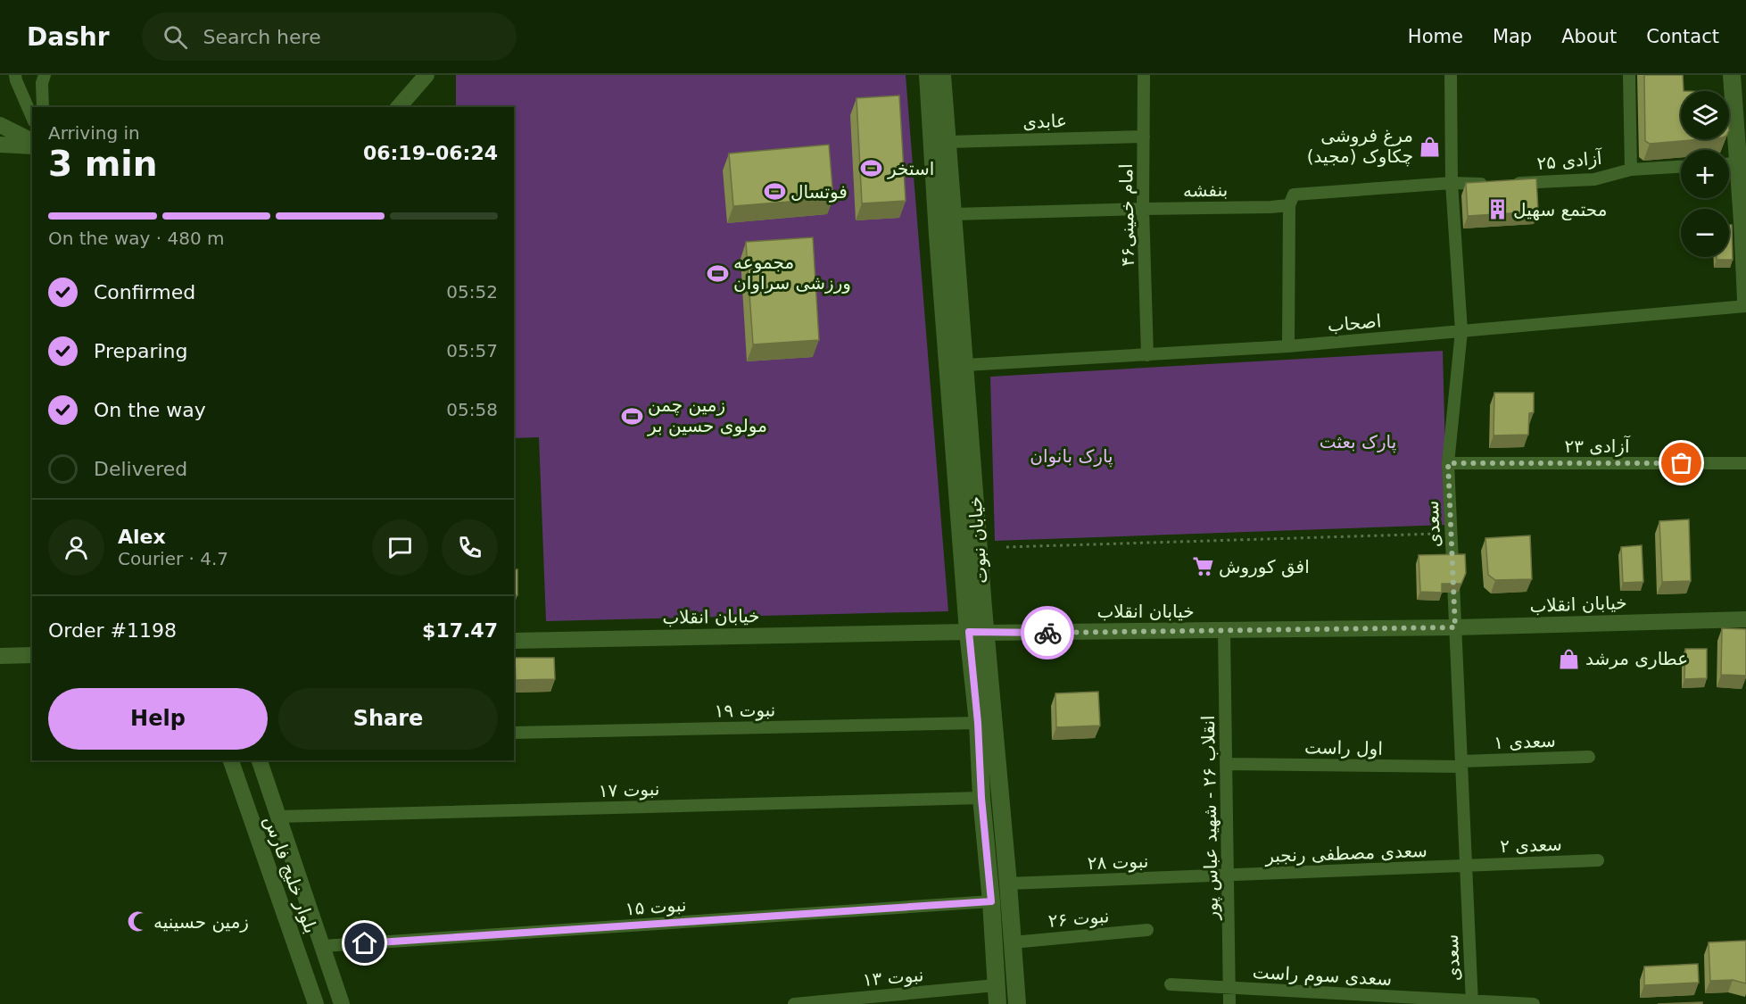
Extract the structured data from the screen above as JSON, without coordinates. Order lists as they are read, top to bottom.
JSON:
{
  "streets": {
    "main road": ["خیابان نبوت"],
    "street": [
      "عابدی",
      "آزادی ۲۵",
      "بنفشه",
      "امام خمینی۴۶",
      "اصحاب",
      "آزادی ۲۳",
      "سعدی",
      "خیابان انقلاب",
      "نبوت ۱۹",
      "سعدی ۱",
      "اول راست",
      "نبوت ۱۷",
      "انقلاب ۲۶ - شهید عباس پور",
      "سعدی ۲",
      "سعدی مصطفی رنجبر",
      "نبوت ۲۸",
      "بلوار خلیج فارس",
      "نبوت ۱۵",
      "نبوت ۲۶",
      "سعدی سوم راست",
      "نبوت ۱۳"
    ]
  },
  "crossings": [
    ["عابدی", "امام خمینی۴۶"],
    ["عابدی", "خیابان نبوت"],
    ["بنفشه", "امام خمینی۴۶"],
    ["بنفشه", "سعدی"],
    ["بنفشه", "خیابان نبوت"],
    ["امام خمینی۴۶", "اصحاب"],
    ["اصحاب", "سعدی"],
    ["اصحاب", "خیابان نبوت"],
    ["آزادی ۲۳", "سعدی"],
    ["سعدی", "خیابان انقلاب"],
    ["سعدی", "سعدی ۱"],
    ["سعدی", "اول راست"],
    ["سعدی", "سعدی ۲"],
    ["سعدی", "سعدی مصطفی رنجبر"],
    ["سعدی", "سعدی سوم راست"],
    ["خیابان نبوت", "خیابان انقلاب"],
    ["خیابان نبوت", "نبوت ۱۹"],
    ["خیابان نبوت", "نبوت ۱۷"],
    ["خیابان نبوت", "نبوت ۲۸"],
    ["خیابان نبوت", "نبوت ۱۵"],
    ["خیابان نبوت", "نبوت ۲۶"],
    ["خیابان نبوت", "نبوت ۱۳"],
    ["خیابان انقلاب", "انقلاب ۲۶ - شهید عباس پور"],
    ["سعدی ۱", "اول راست"],
    ["اول راست", "انقلاب ۲۶ - شهید عباس پور"],
    ["نبوت ۱۷", "بلوار خلیج فارس"],
    ["انقلاب ۲۶ - شهید عباس پور", "سعدی مصطفی رنجبر"],
    ["انقلاب ۲۶ - شهید عباس پور", "نبوت ۲۸"],
    ["انقلاب ۲۶ - شهید عباس پور", "سعدی سوم راست"],
    ["سعدی ۲", "سعدی مصطفی رنجبر"],
    ["سعدی مصطفی رنجبر", "نبوت ۲۸"],
    ["بلوار خلیج فارس", "نبوت ۱۵"]
  ],
  "parks": ["پارک بعثت", "پارک بانوان"],
  "places": {
    "shop": ["مرغ فروشی چکاوک (مجید)", "عطاری مرشد"],
    "sports": [
      "استخر",
      "فوتسال",
      "مجموعه ورزشی سراوان",
      "زمین چمن مولوی حسین بر"
    ],
    "building": ["محتمع سهیل"],
    "supermarket": ["افق کوروش"],
    "mosque": ["زمین حسینیه"]
  },
  "page": {
    "header": "Dashr",
    "search": "Search here",
    "nav": [
      "Home",
      "Map",
      "About",
      "Contact"
    ],
    "map_buttons": ["+", "−"],
    "heading": ["3 min", "Arriving in", "06:19–06:24"],
    "panel": [
      "Alex",
      "Courier · 4.7",
      "Order #1198",
      "$17.47"
    ],
    "bar": "On the way · 480 m",
    "list": [
      ["Confirmed", "05:52"],
      ["Preparing", "05:57"],
      ["On the way", "05:58"],
      "Delivered"
    ],
    "buttons": ["Help", "Share"]
  }
}
